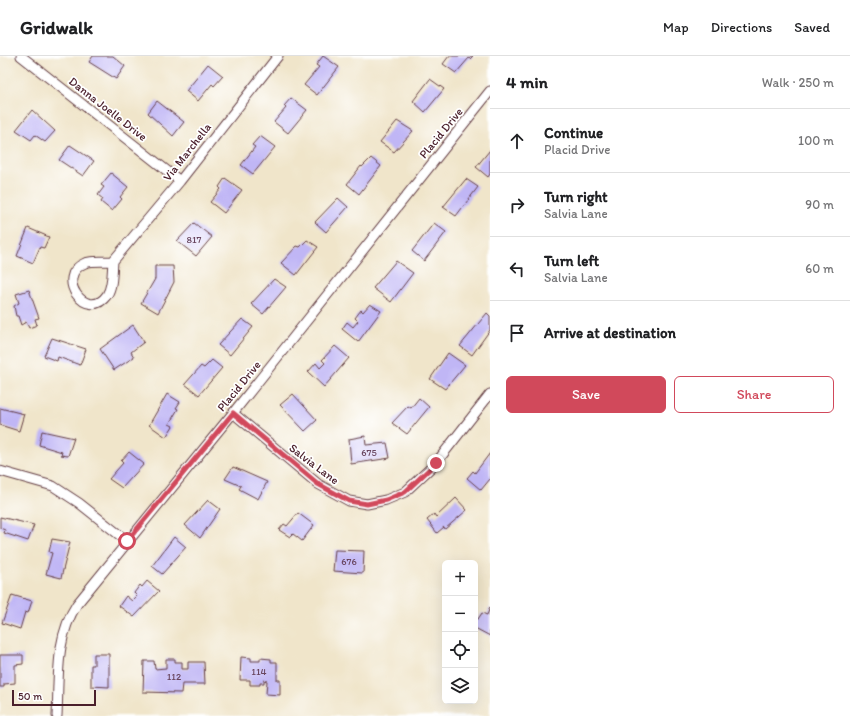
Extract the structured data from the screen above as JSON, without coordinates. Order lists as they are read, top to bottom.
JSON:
{
  "streets": {
    "street": [
      "Danna Joelle Drive",
      "Placid Drive",
      "Via Marchella",
      "Salvia Lane"
    ]
  },
  "crossings": [
    ["Danna Joelle Drive", "Via Marchella"],
    ["Placid Drive", "Salvia Lane"]
  ],
  "house_numbers": [
    "817",
    "675",
    "676",
    "114",
    "112"
  ],
  "scale_bar": "50 m",
  "page": {
    "header": "Gridwalk",
    "nav": ["Map", "Directions", "Saved"],
    "heading": ["4 min", "Walk · 250 m"],
    "list": [
      ["Continue", "Placid Drive", "100 m"],
      ["Turn right", "Salvia Lane", "90 m"],
      ["Turn left", "Salvia Lane", "60 m"],
      "Arrive at destination"
    ],
    "buttons": ["Save", "Share"],
    "map_buttons": ["+", "−"],
    "scale": "50 m"
  }
}
